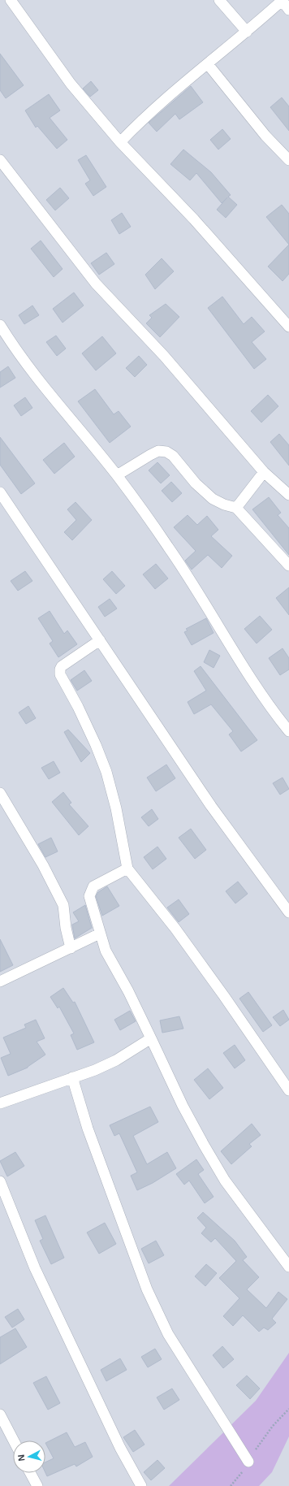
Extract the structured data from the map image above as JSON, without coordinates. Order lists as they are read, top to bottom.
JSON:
{
  "north": "left"
}
